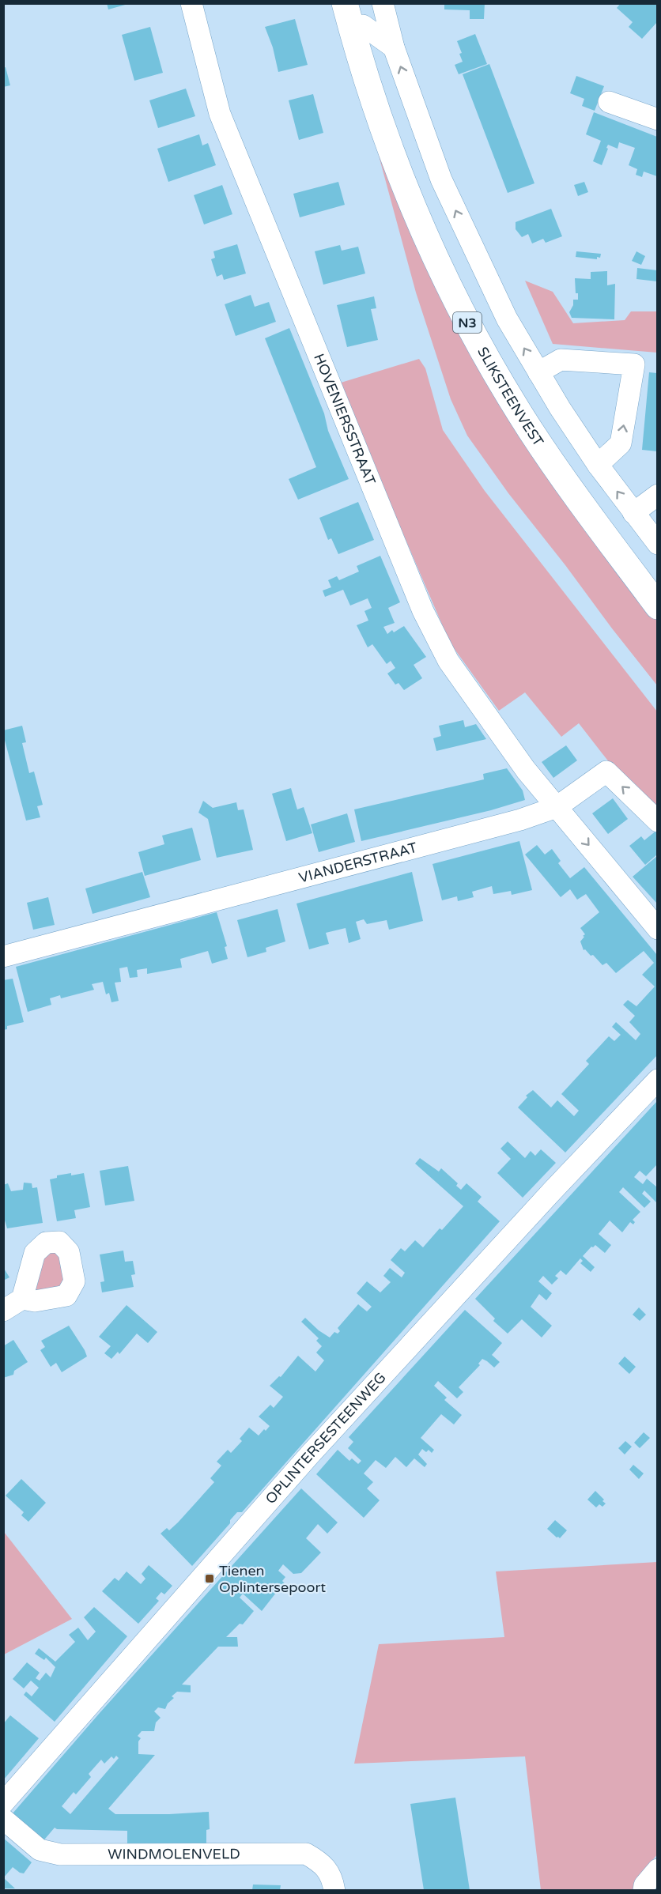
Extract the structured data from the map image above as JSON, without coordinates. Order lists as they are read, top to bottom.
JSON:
{
  "streets": {
    "main road": ["N3", "SLIKSTEENVEST"],
    "street": [
      "HOVENIERSSTRAAT",
      "VIANDERSTRAAT",
      "OPLINTERSESTEENWEG",
      "WINDMOLENVELD"
    ]
  },
  "crossings": [
    ["HOVENIERSSTRAAT", "VIANDERSTRAAT"]
  ],
  "places": {
    "transit": ["Tienen Oplintersepoort"]
  }
}
